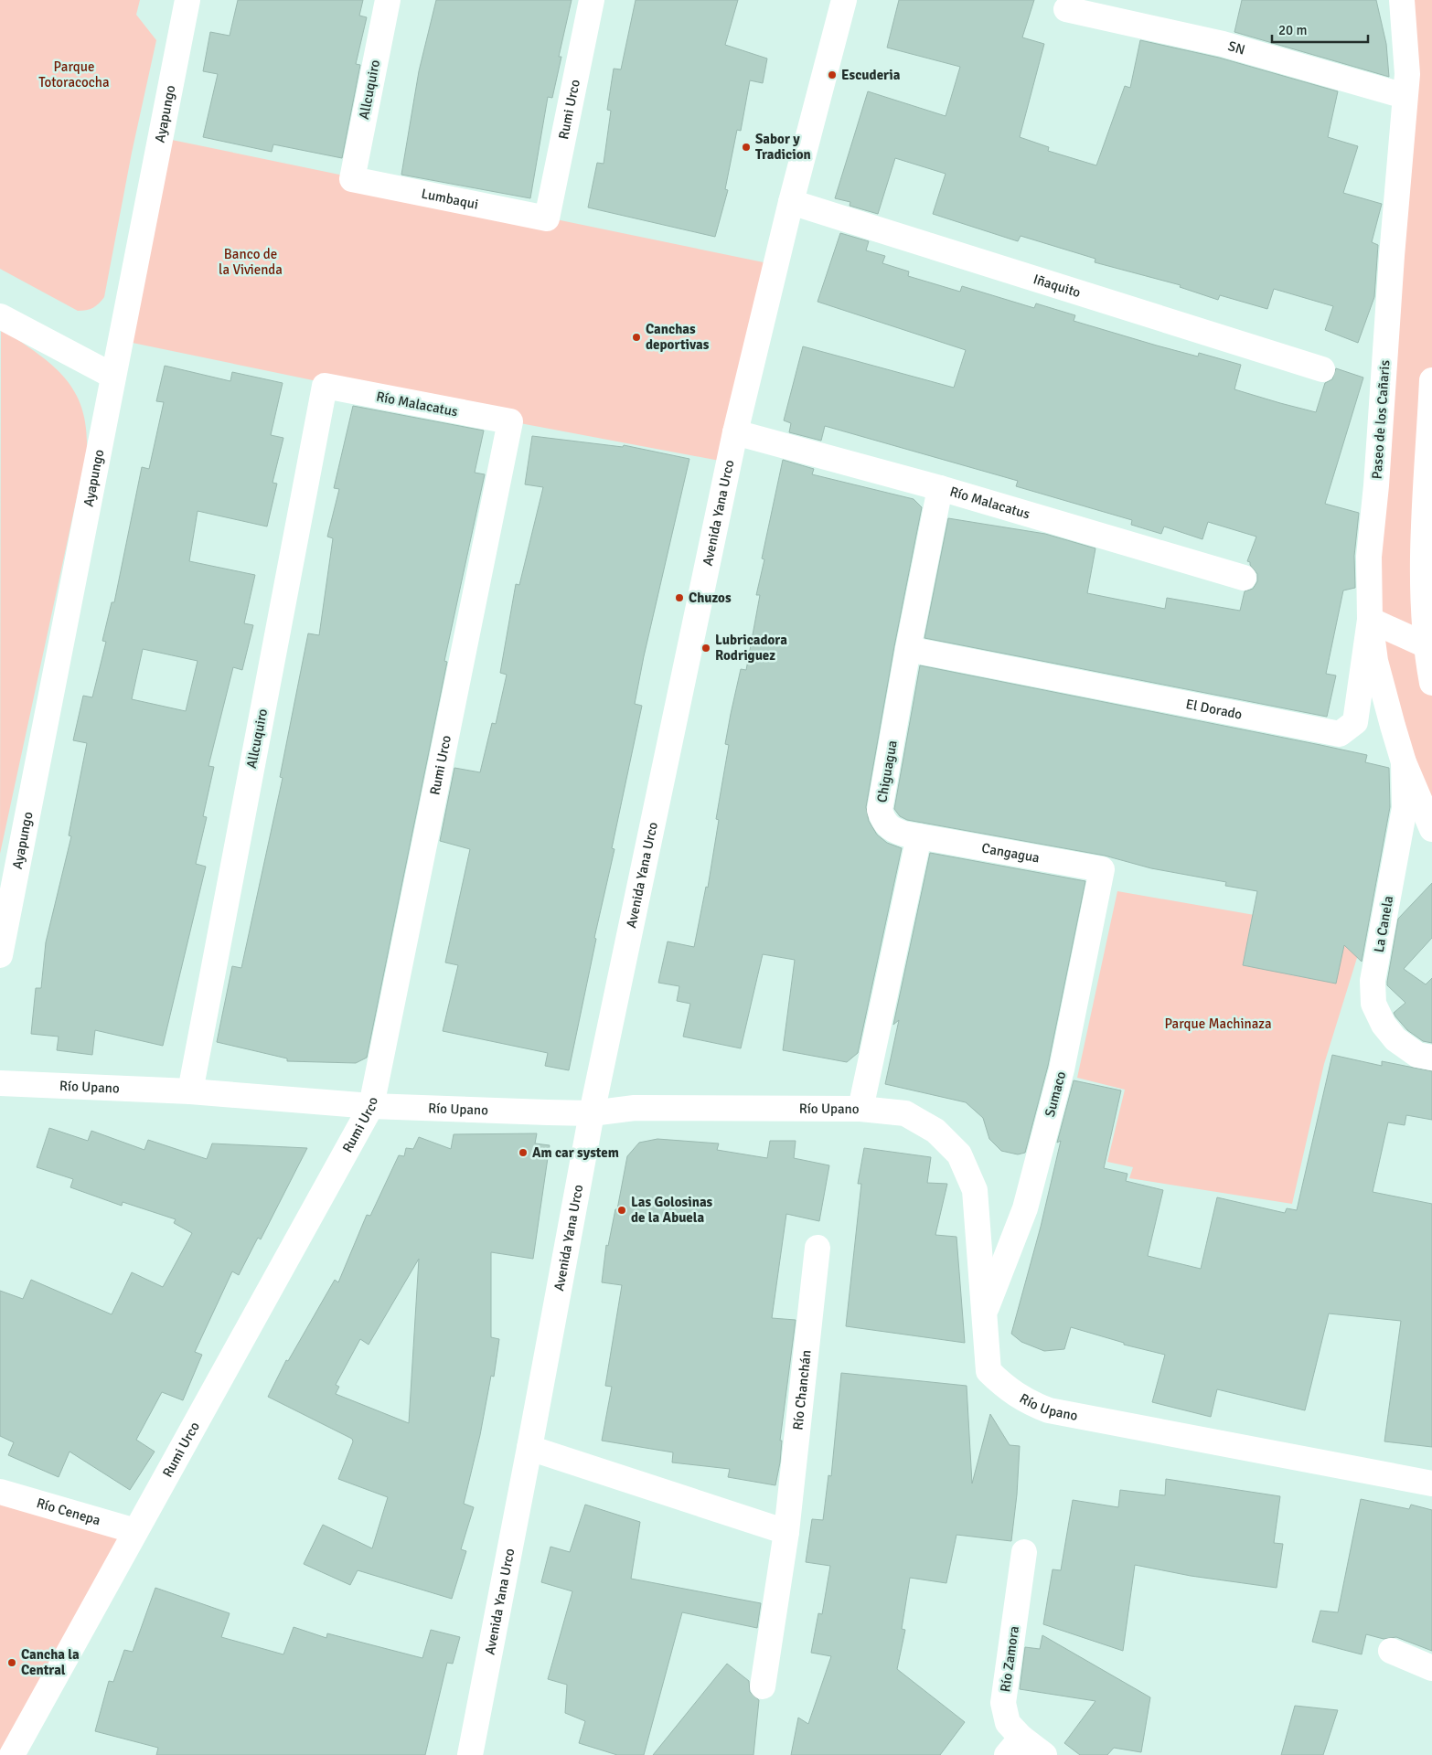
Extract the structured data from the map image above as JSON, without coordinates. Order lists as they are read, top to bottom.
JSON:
{
  "streets": {
    "street": [
      "SN",
      "Allcuquiro",
      "Rumi Urco",
      "Ayapungo",
      "Lumbaqui",
      "Iñaquito",
      "Río Malacatus",
      "Paseo de los Cañaris",
      "Avenida Yana Urco",
      "El Dorado",
      "Chiguagua",
      "Cangagua",
      "La Canela",
      "Río Upano",
      "Sumaco",
      "Río Chanchán",
      "Río Cenepa",
      "Río Zamora"
    ]
  },
  "crossings": [
    ["SN", "Paseo de los Cañaris"],
    ["Allcuquiro", "Lumbaqui"],
    ["Allcuquiro", "Río Malacatus"],
    ["Allcuquiro", "Río Upano"],
    ["Rumi Urco", "Lumbaqui"],
    ["Rumi Urco", "Río Malacatus"],
    ["Rumi Urco", "Río Upano"],
    ["Rumi Urco", "Río Cenepa"],
    ["Iñaquito", "Avenida Yana Urco"],
    ["Río Malacatus", "Avenida Yana Urco"],
    ["Río Malacatus", "Chiguagua"],
    ["Paseo de los Cañaris", "El Dorado"],
    ["Paseo de los Cañaris", "La Canela"],
    ["Avenida Yana Urco", "Río Upano"],
    ["El Dorado", "Chiguagua"],
    ["Chiguagua", "Cangagua"],
    ["Cangagua", "Sumaco"],
    ["Río Upano", "Sumaco"]
  ],
  "parks": ["Parque Totoracocha", "Banco de la Vivienda", "Parque Machinaza"],
  "places": [
    "Escuderia",
    "Sabor y Tradicion",
    "Canchas deportivas",
    "Chuzos",
    "Lubricadora Rodriguez",
    "Am car system",
    "Las Golosinas de la Abuela",
    "Cancha la Central"
  ],
  "scale_bar": "20 m"
}
